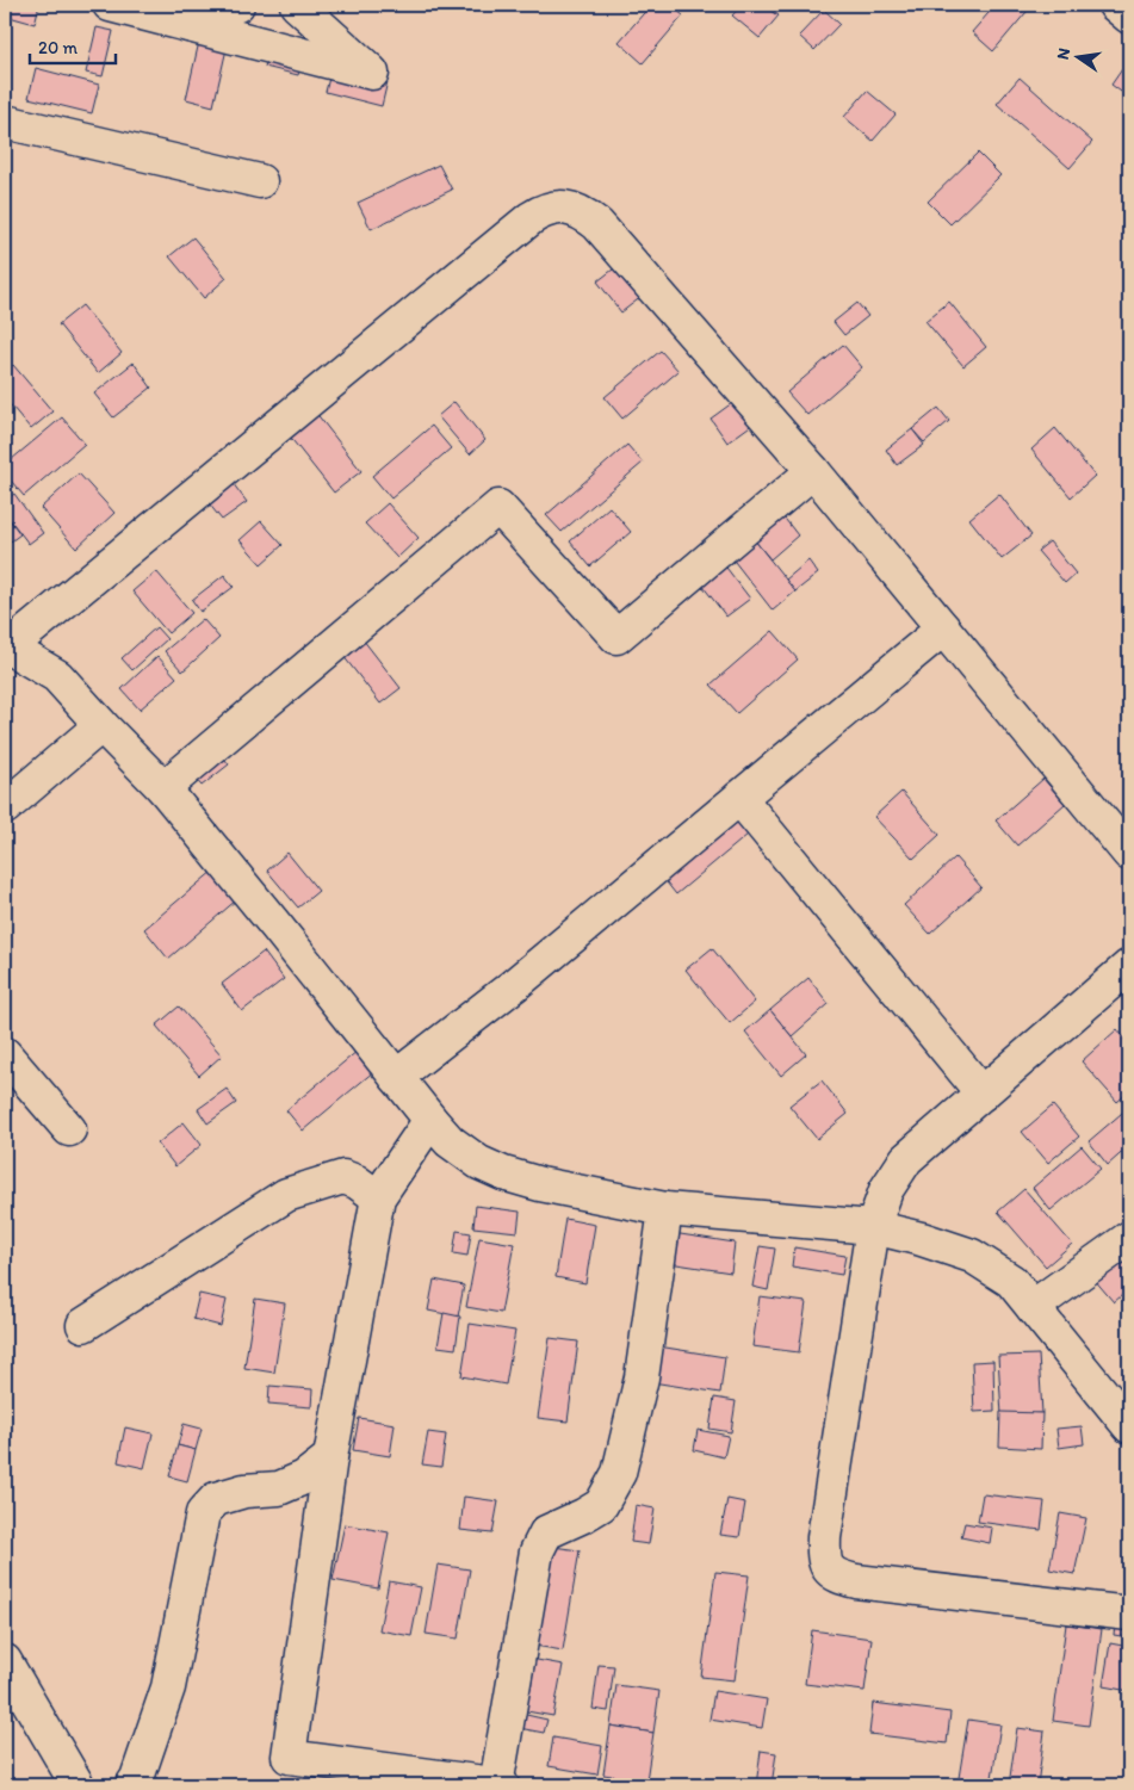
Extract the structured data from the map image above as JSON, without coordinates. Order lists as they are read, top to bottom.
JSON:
{
  "scale_bar": "20 m",
  "north": "left"
}
